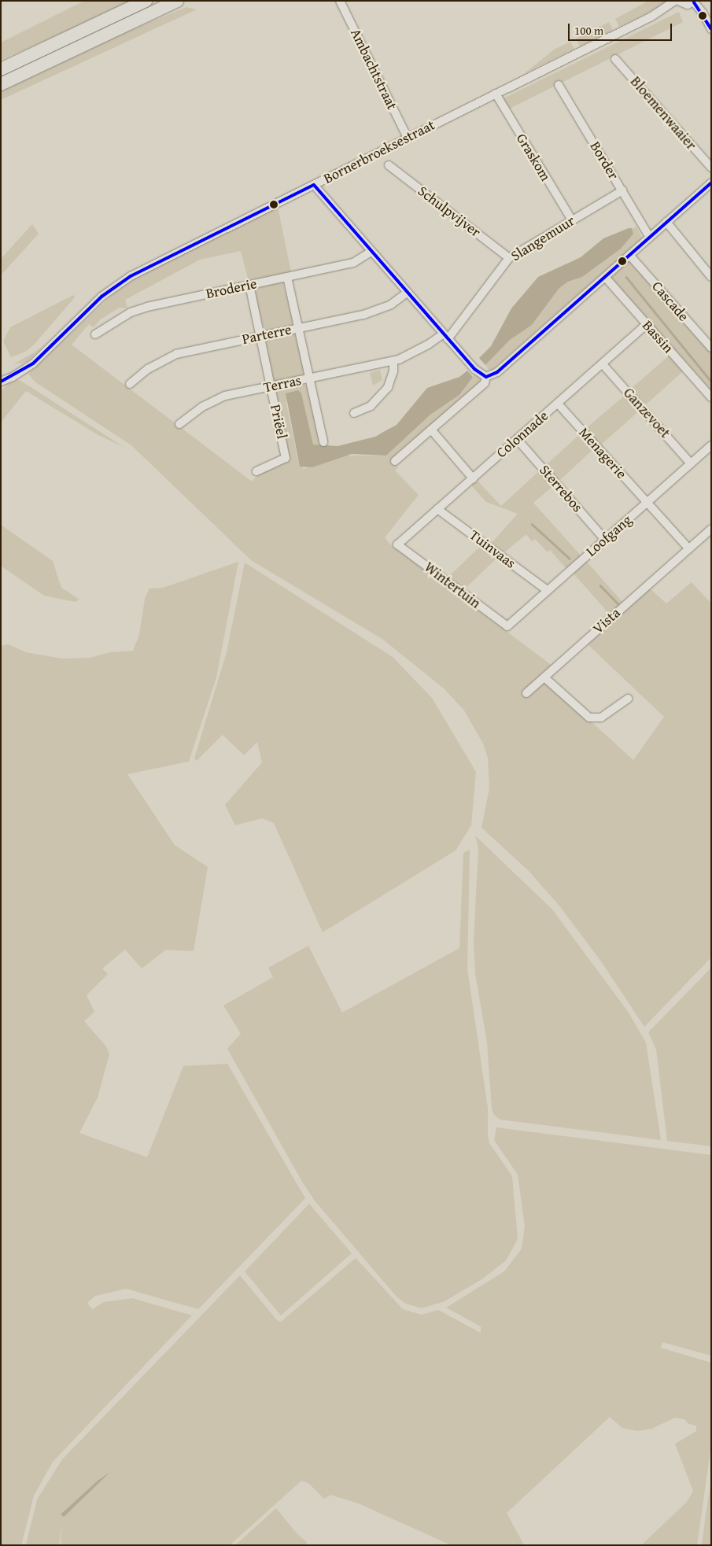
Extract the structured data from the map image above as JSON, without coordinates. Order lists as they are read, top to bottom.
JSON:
{
  "streets": {
    "street": [
      "Ambachtstraat",
      "Bloemenwaaier",
      "Bornerbroeksestraat",
      "Graskom",
      "Border",
      "Schulpvijver",
      "Slangemuur",
      "Broderie",
      "Cascade",
      "Parterre",
      "Bassin",
      "Terras",
      "Ganzevoet",
      "Priëel",
      "Colonnade",
      "Menagerie",
      "Sterrebos",
      "Loofgang",
      "Tuinvaas",
      "Wintertuin",
      "Vista"
    ]
  },
  "crossings": [
    ["Ambachtstraat", "Bornerbroeksestraat"],
    ["Bornerbroeksestraat", "Graskom"],
    ["Graskom", "Slangemuur"],
    ["Border", "Slangemuur"],
    ["Schulpvijver", "Slangemuur"],
    ["Slangemuur", "Terras"],
    ["Broderie", "Priëel"],
    ["Parterre", "Priëel"],
    ["Bassin", "Colonnade"],
    ["Terras", "Priëel"],
    ["Ganzevoet", "Colonnade"],
    ["Ganzevoet", "Loofgang"],
    ["Colonnade", "Menagerie"],
    ["Colonnade", "Sterrebos"],
    ["Colonnade", "Tuinvaas"],
    ["Colonnade", "Wintertuin"],
    ["Menagerie", "Loofgang"],
    ["Sterrebos", "Loofgang"],
    ["Loofgang", "Tuinvaas"],
    ["Loofgang", "Wintertuin"]
  ],
  "scale_bar": "100 m"
}
